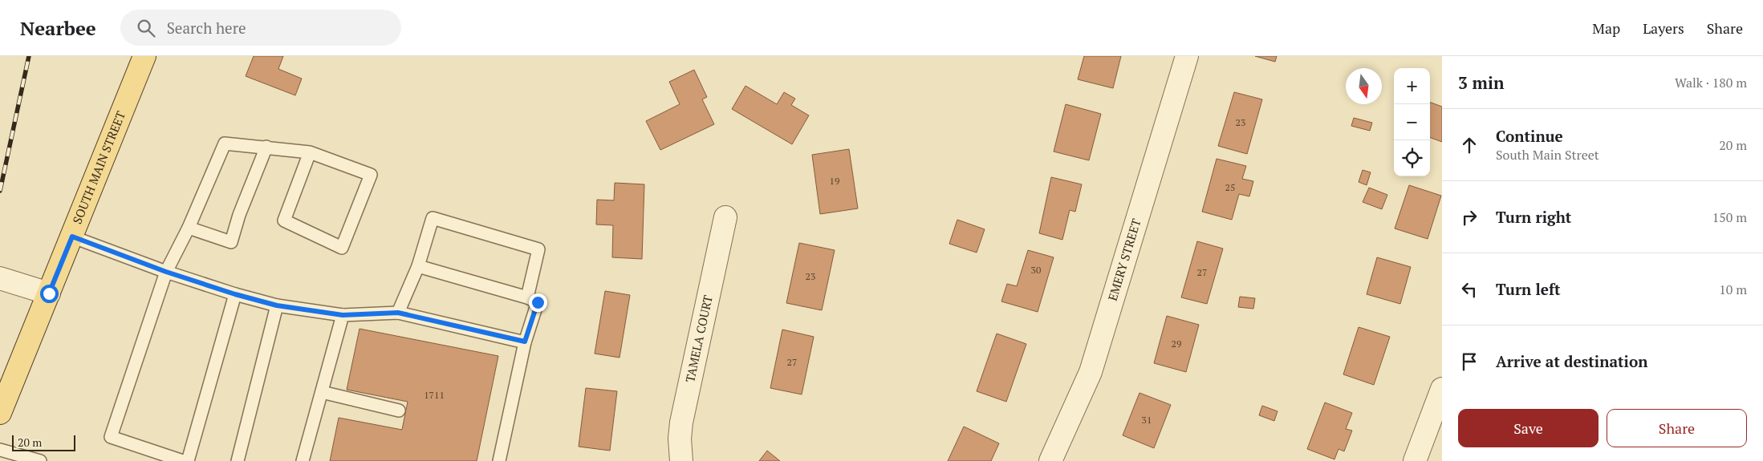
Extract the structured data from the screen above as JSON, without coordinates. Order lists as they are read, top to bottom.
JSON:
{
  "streets": {
    "main road": ["SOUTH MAIN STREET"],
    "street": ["EMERY STREET", "TAMELA COURT"]
  },
  "house_numbers": [
    "23",
    "19",
    "25",
    "30",
    "27",
    "23",
    "29",
    "27",
    "1711",
    "31"
  ],
  "scale_bar": "20 m",
  "north": "bottom",
  "page": {
    "header": "Nearbee",
    "search": "Search here",
    "nav": ["Map", "Layers", "Share"],
    "heading": ["3 min", "Walk · 180 m"],
    "map_buttons": ["+", "−"],
    "list": [
      ["Continue", "South Main Street", "20 m"],
      ["Turn right", "150 m"],
      ["Turn left", "10 m"],
      "Arrive at destination"
    ],
    "buttons": ["Save", "Share"],
    "scale": "20 m"
  }
}
